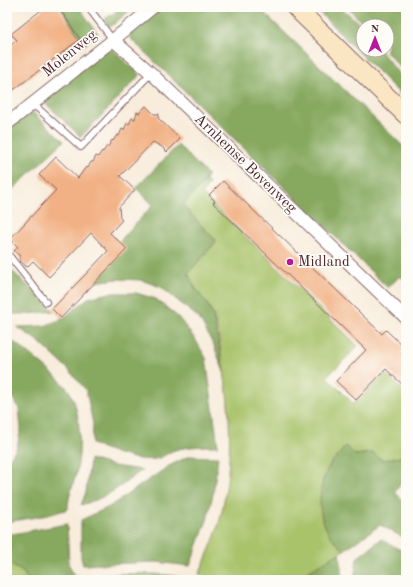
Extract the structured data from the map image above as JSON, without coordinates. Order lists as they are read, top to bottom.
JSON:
{
  "streets": {
    "street": ["Molenweg", "Arnhemse Bovenweg"]
  },
  "crossings": [
    ["Molenweg", "Arnhemse Bovenweg"]
  ],
  "places": ["Midland"],
  "north": "top"
}
